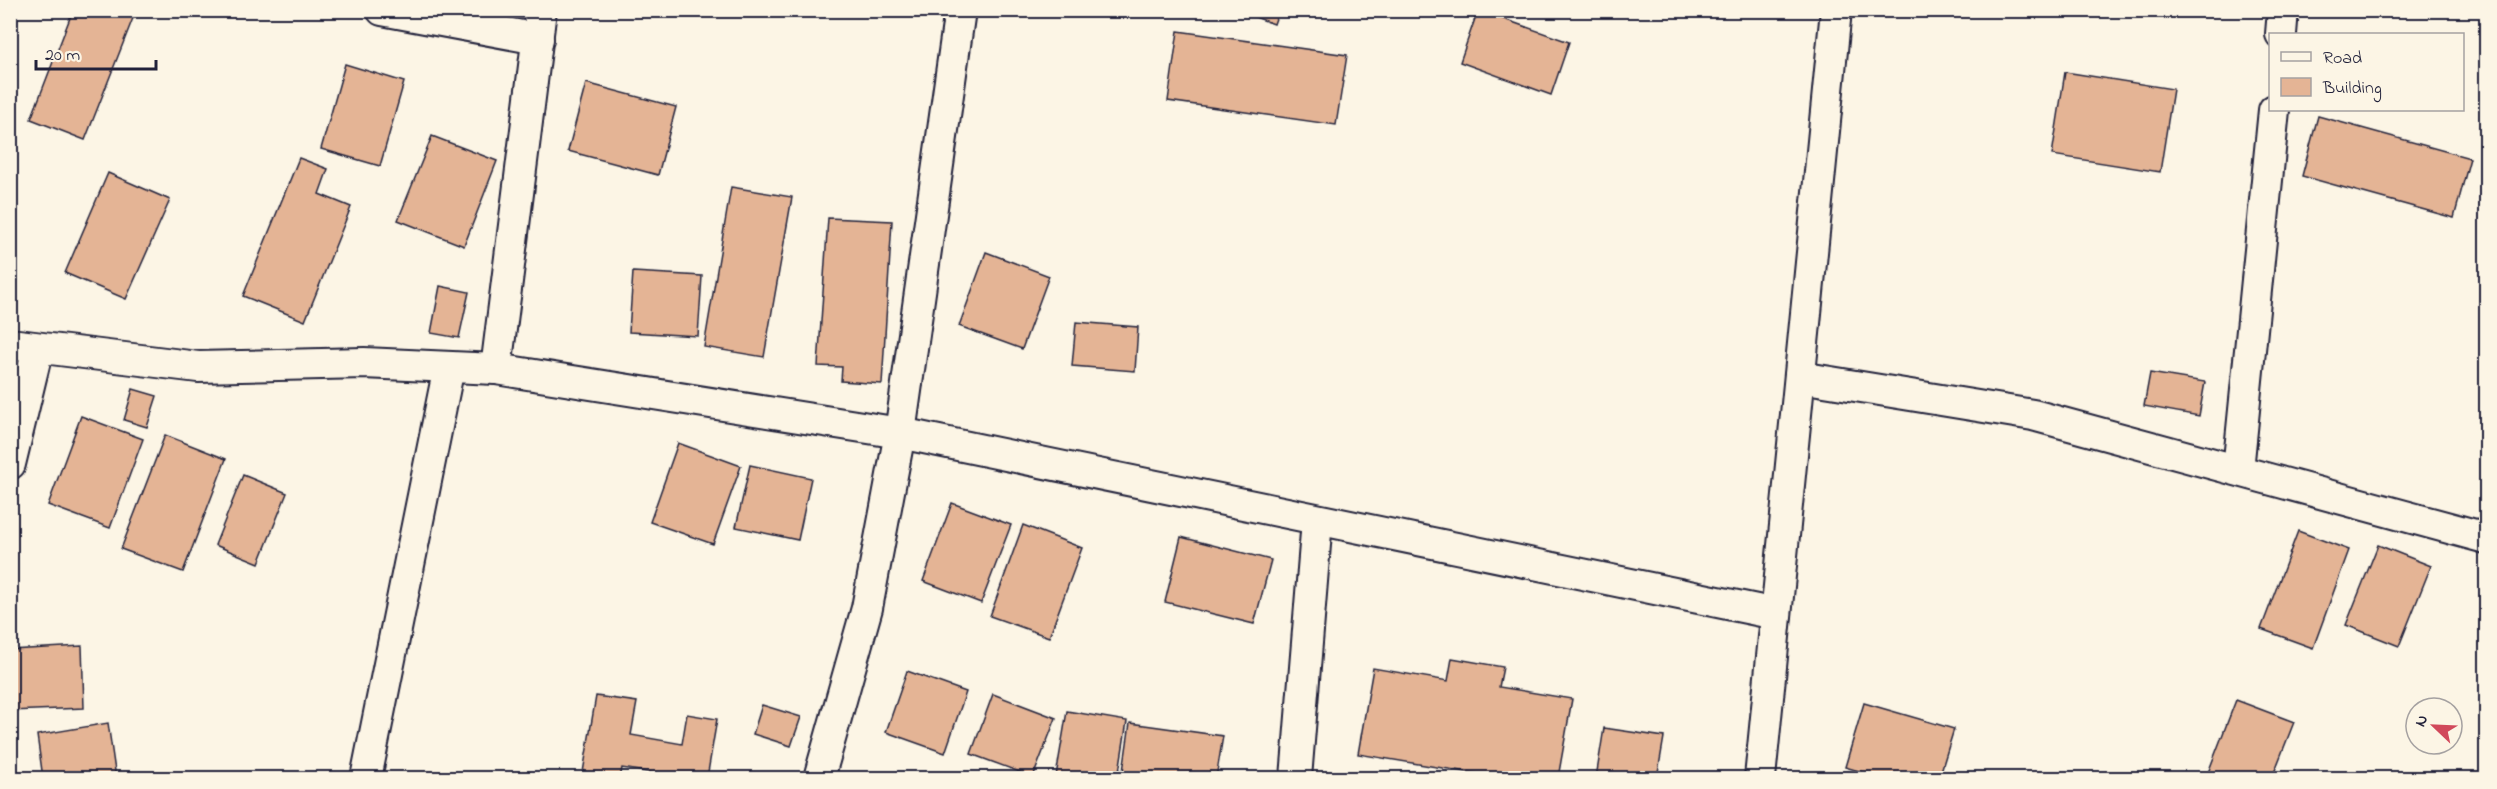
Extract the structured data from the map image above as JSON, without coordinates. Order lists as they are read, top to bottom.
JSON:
{
  "legend": ["Road", "Building"],
  "scale_bar": "20 m",
  "north": "top left"
}
